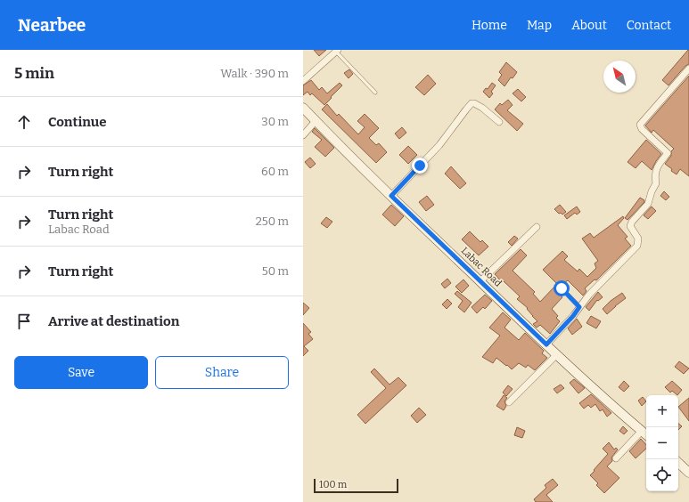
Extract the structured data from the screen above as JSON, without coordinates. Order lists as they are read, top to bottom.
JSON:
{
  "streets": {
    "street": ["Labac Road"]
  },
  "scale_bar": "100 m",
  "north": "top left",
  "page": {
    "header": "Nearbee",
    "nav": [
      "Home",
      "Map",
      "About",
      "Contact"
    ],
    "heading": ["5 min", "Walk · 390 m"],
    "list": [
      ["Continue", "30 m"],
      ["Turn right", "60 m"],
      ["Turn right", "Labac Road", "250 m"],
      ["Turn right", "50 m"],
      "Arrive at destination"
    ],
    "buttons": ["Save", "Share"],
    "map_buttons": ["+", "−"],
    "scale": "100 m"
  }
}
